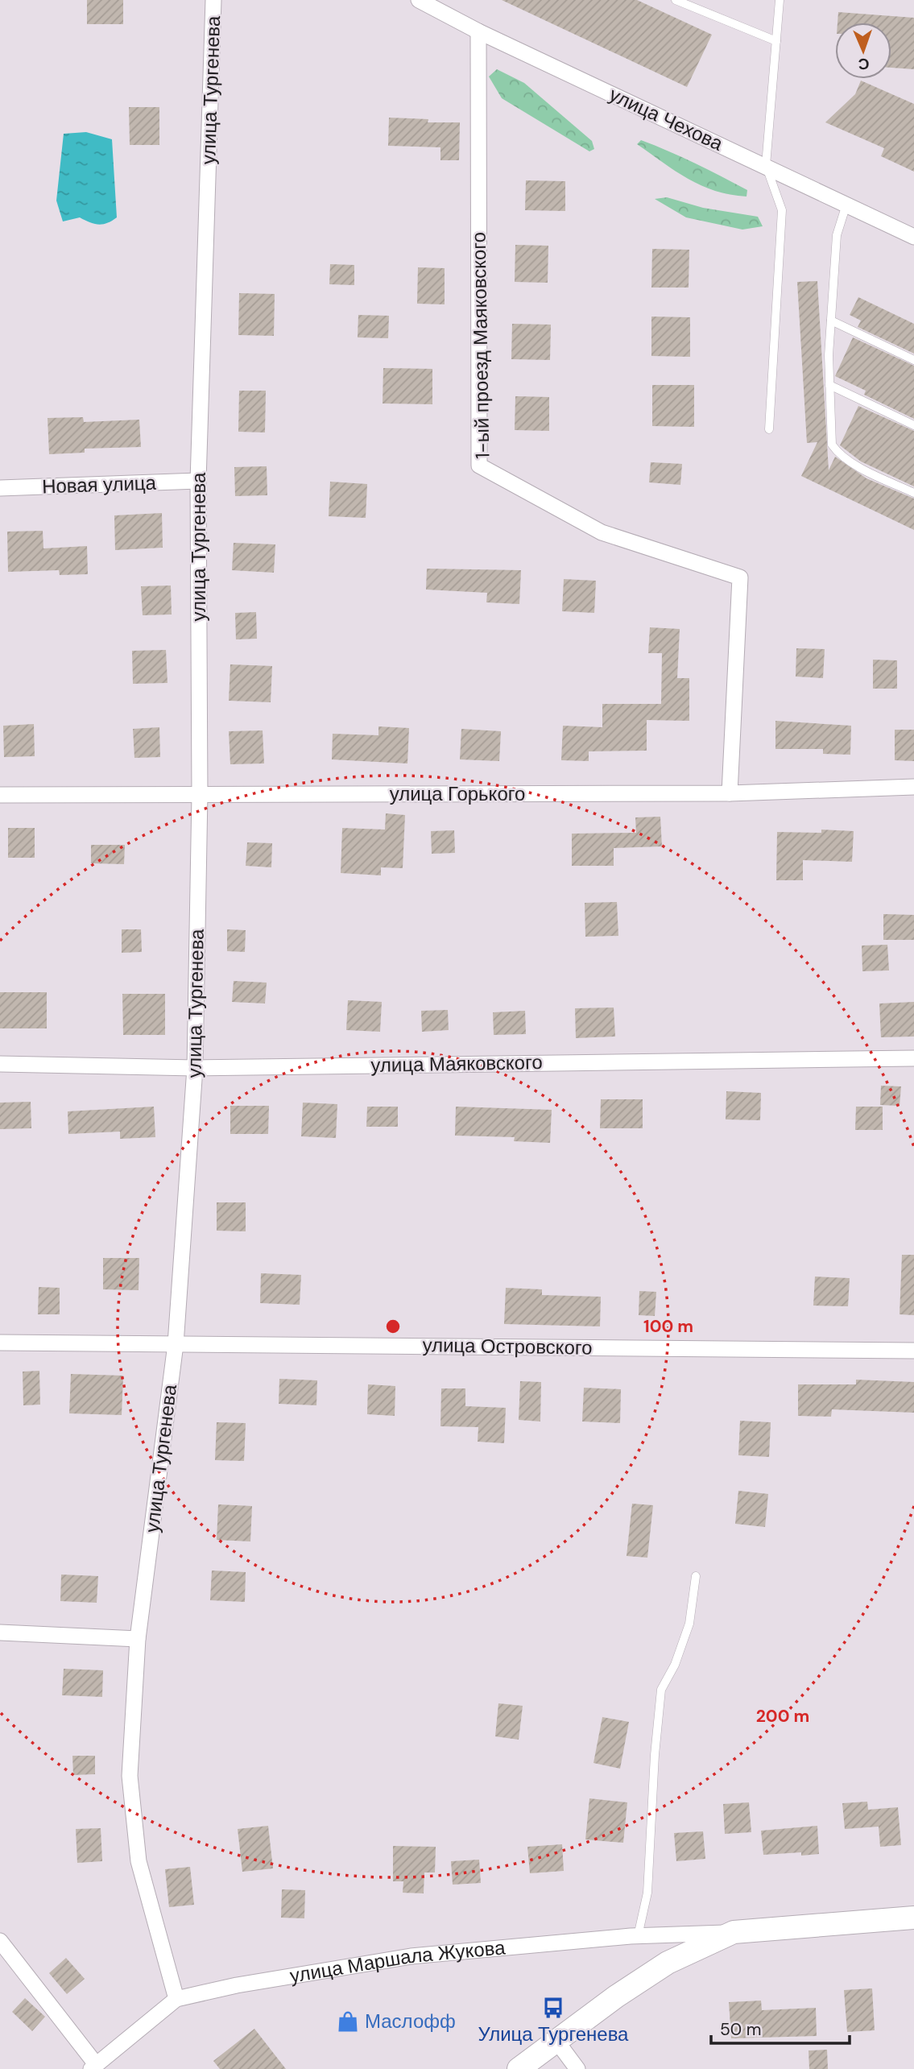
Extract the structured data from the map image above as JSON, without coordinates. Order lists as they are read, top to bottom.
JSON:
{
  "streets": {
    "main road": ["улица Маршала Жукова"],
    "street": [
      "улица Тургенева",
      "улица Чехова",
      "1-ый проезд Маяковского",
      "Новая улица",
      "улица Горького",
      "улица Маяковского",
      "улица Островского"
    ]
  },
  "crossings": [
    ["улица Тургенева", "Новая улица"],
    ["улица Тургенева", "улица Горького"],
    ["улица Тургенева", "улица Маяковского"],
    ["улица Тургенева", "улица Островского"],
    ["улица Тургенева", "улица Маршала Жукова"],
    ["улица Чехова", "1-ый проезд Маяковского"],
    ["1-ый проезд Маяковского", "улица Горького"]
  ],
  "places": {
    "bus stop": ["Улица Тургенева"],
    "shop": ["Маслофф"]
  },
  "scale_bar": "50 m",
  "north": "bottom",
  "rings": ["100 m", "200 m"]
}
